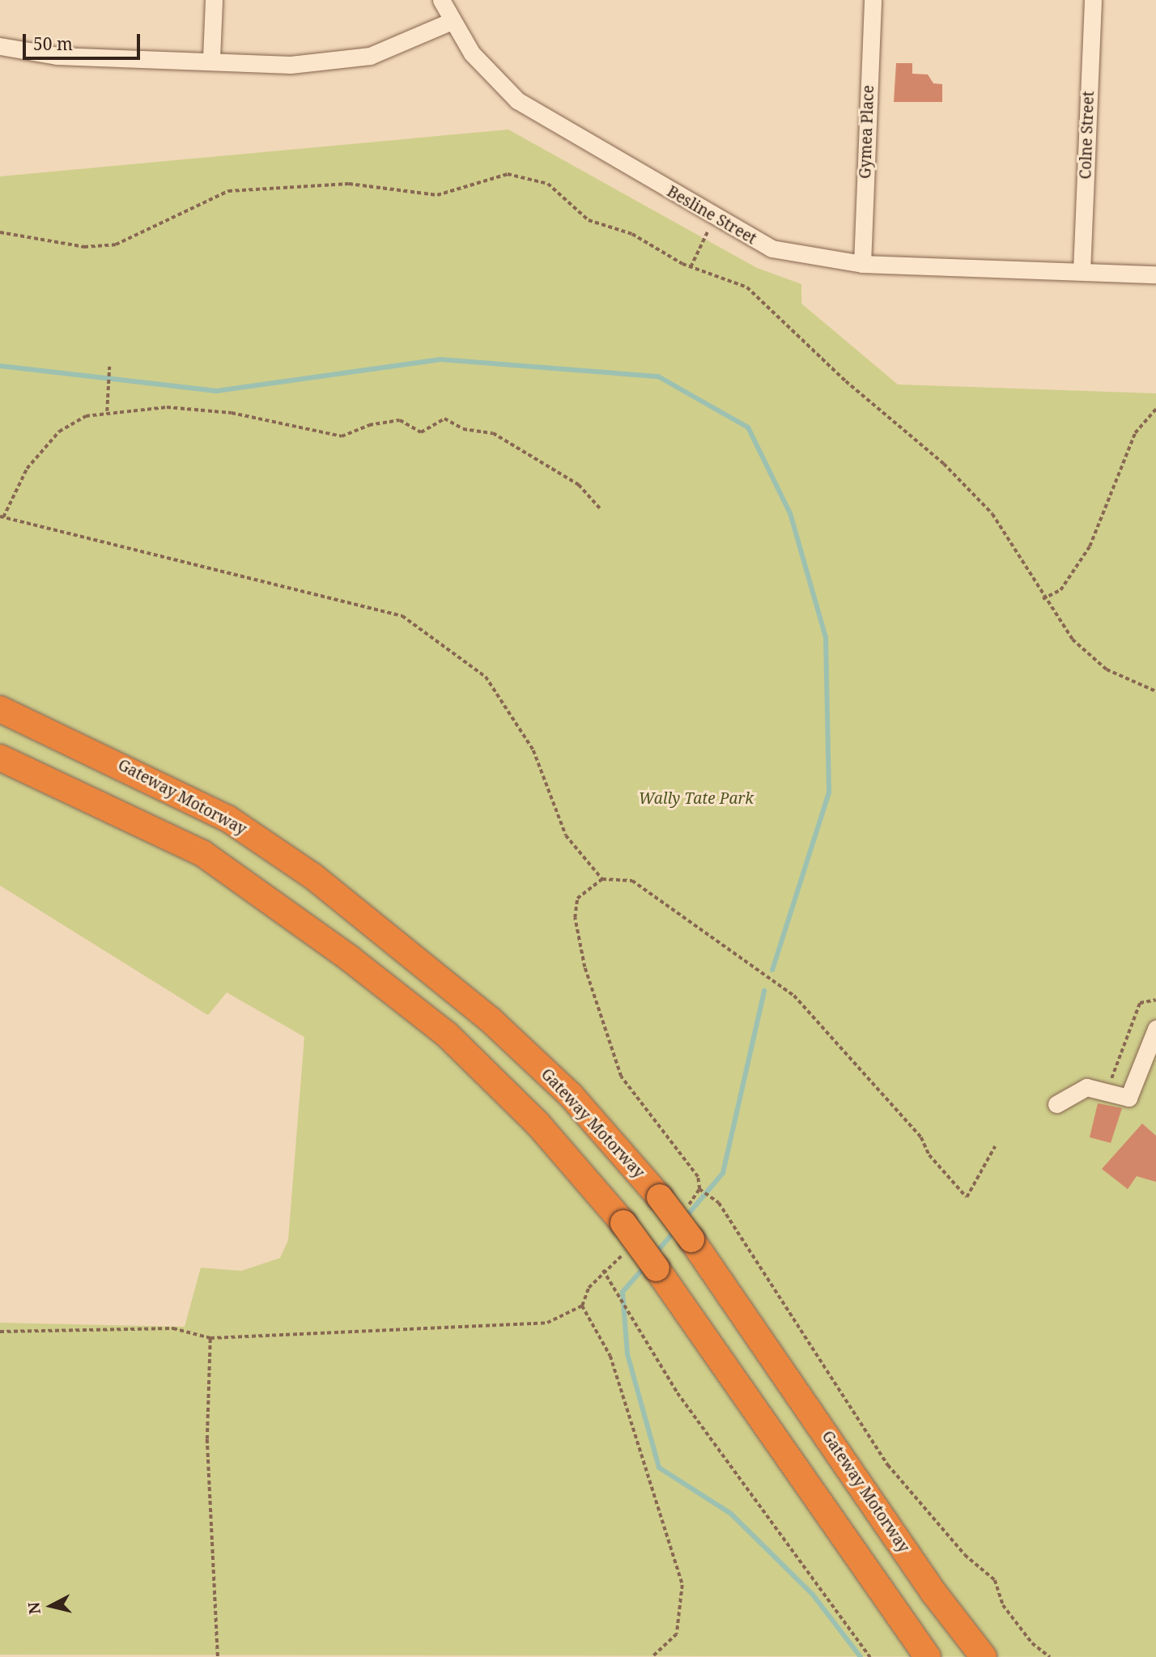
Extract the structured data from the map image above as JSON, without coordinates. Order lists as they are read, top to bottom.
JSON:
{
  "streets": {
    "highway": ["Gateway Motorway"],
    "street": ["Gymea Place", "Colne Street", "Besline Street"]
  },
  "crossings": [
    ["Gymea Place", "Besline Street"],
    ["Colne Street", "Besline Street"]
  ],
  "parks": ["Wally Tate Park"],
  "scale_bar": "50 m",
  "north": "left"
}
